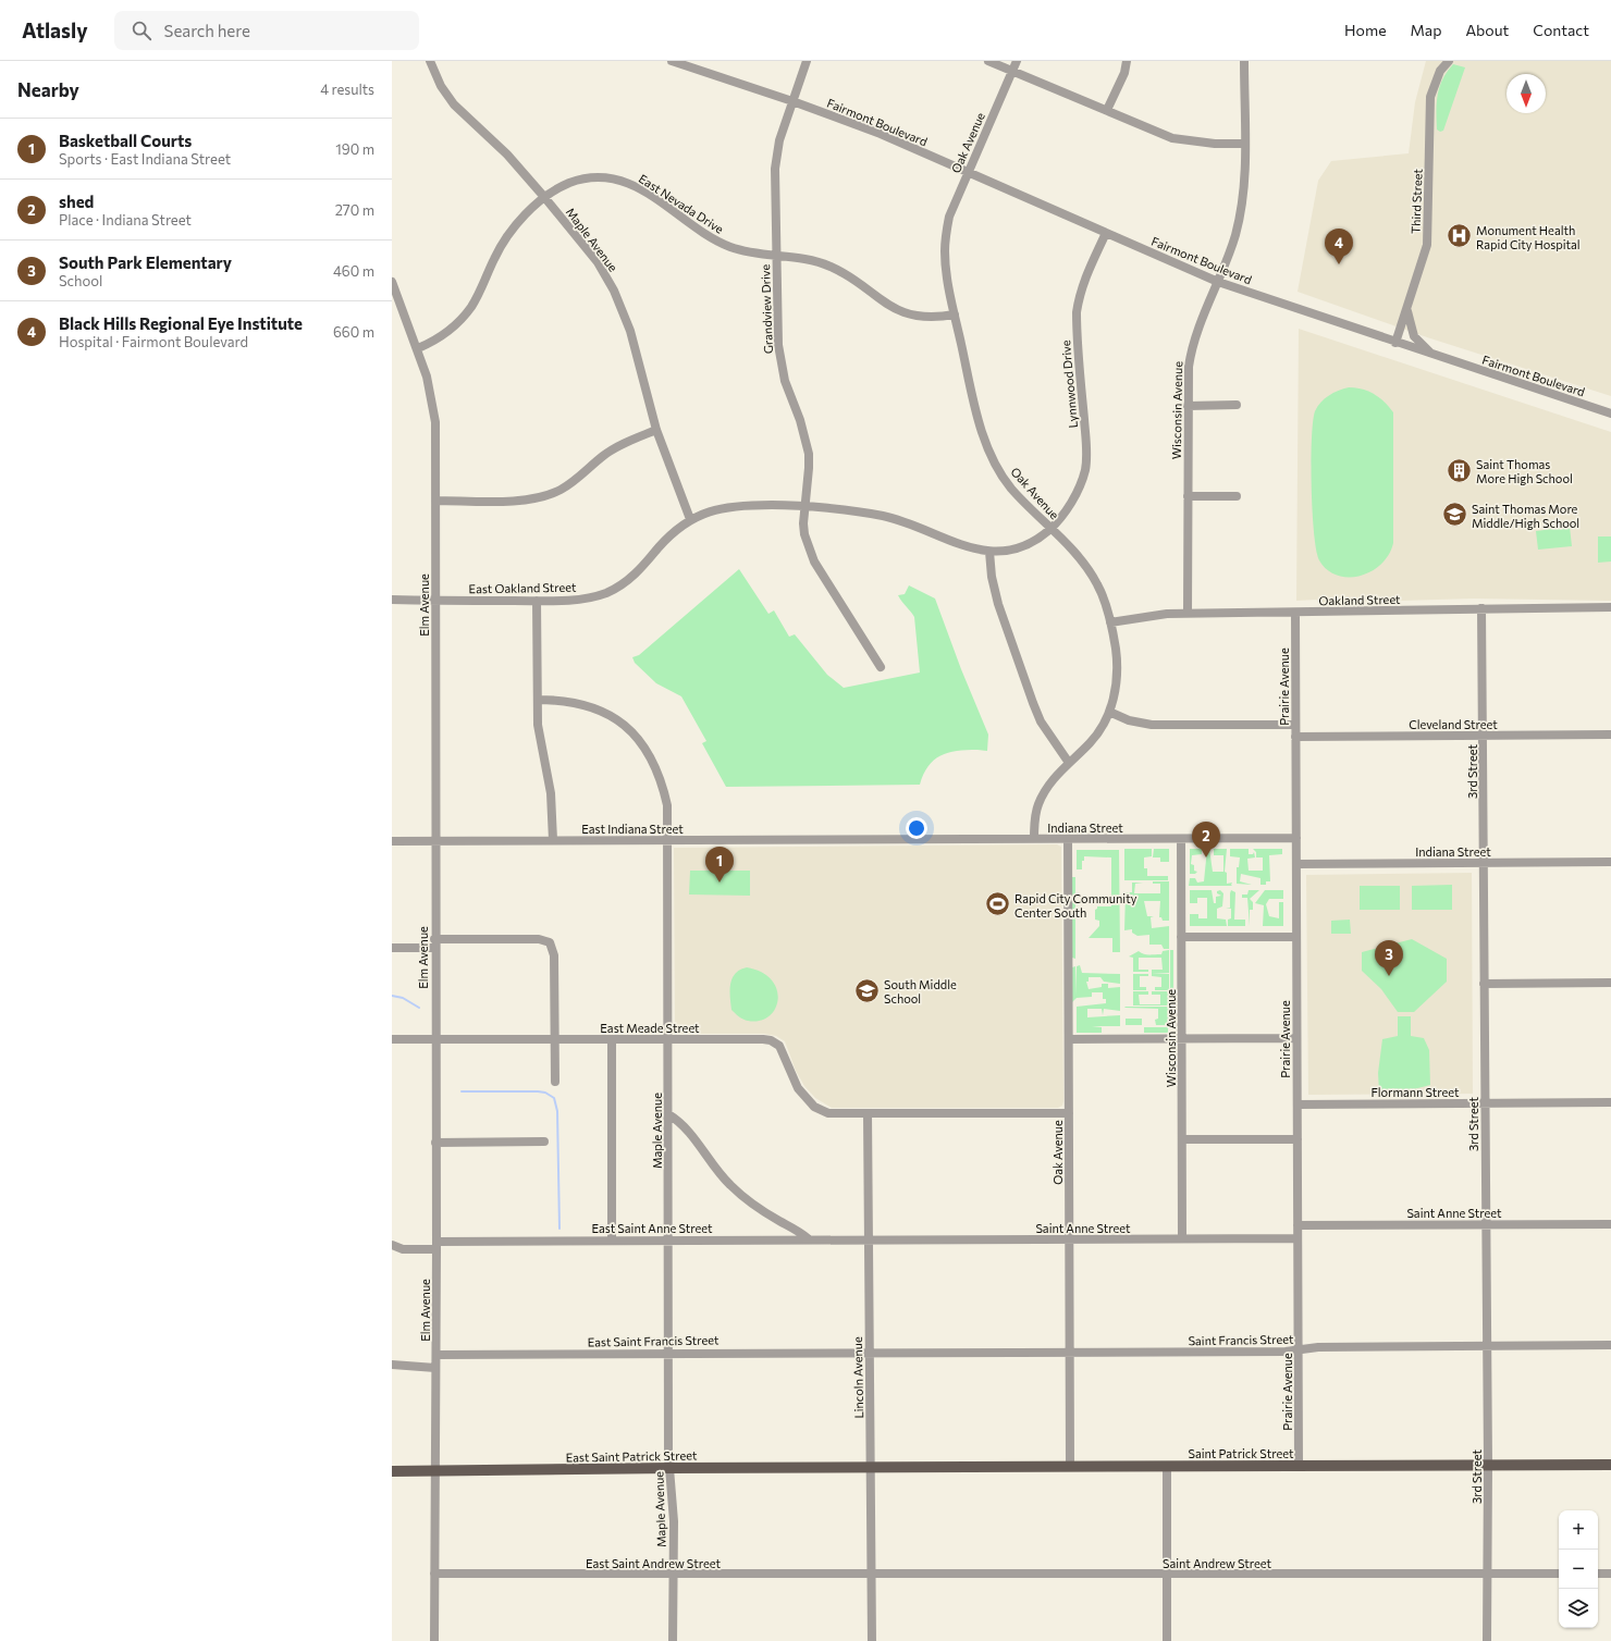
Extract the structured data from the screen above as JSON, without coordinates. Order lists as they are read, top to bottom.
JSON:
{
  "streets": {
    "main road": ["Saint Patrick Street", "East Saint Patrick Street"],
    "street": [
      "Fairmont Boulevard",
      "Oak Avenue",
      "Third Street",
      "East Nevada Drive",
      "Maple Avenue",
      "Grandview Drive",
      "Lynnwood Drive",
      "Wisconsin Avenue",
      "East Oakland Street",
      "Oakland Street",
      "Elm Avenue",
      "Prairie Avenue",
      "Cleveland Street",
      "3rd Street",
      "Indiana Street",
      "East Indiana Street",
      "East Meade Street",
      "Flormann Street",
      "Saint Anne Street",
      "East Saint Anne Street",
      "Saint Francis Street",
      "East Saint Francis Street",
      "Lincoln Avenue",
      "East Saint Andrew Street",
      "Saint Andrew Street"
    ]
  },
  "crossings": [
    ["Fairmont Boulevard", "Oak Avenue"],
    ["Fairmont Boulevard", "Third Street"],
    ["Fairmont Boulevard", "Grandview Drive"],
    ["Fairmont Boulevard", "Lynnwood Drive"],
    ["Fairmont Boulevard", "Wisconsin Avenue"],
    ["Oak Avenue", "East Nevada Drive"],
    ["Oak Avenue", "Lynnwood Drive"],
    ["Oak Avenue", "Oakland Street"],
    ["Oak Avenue", "Indiana Street"],
    ["Oak Avenue", "East Meade Street"],
    ["Oak Avenue", "Saint Anne Street"],
    ["Oak Avenue", "Saint Francis Street"],
    ["Oak Avenue", "Saint Patrick Street"],
    ["East Nevada Drive", "Maple Avenue"],
    ["East Nevada Drive", "Grandview Drive"],
    ["East Nevada Drive", "Elm Avenue"],
    ["Maple Avenue", "East Oakland Street"],
    ["Maple Avenue", "East Indiana Street"],
    ["Maple Avenue", "East Meade Street"],
    ["Maple Avenue", "East Saint Anne Street"],
    ["Maple Avenue", "East Saint Francis Street"],
    ["Maple Avenue", "East Saint Patrick Street"],
    ["Maple Avenue", "East Saint Andrew Street"],
    ["Grandview Drive", "East Oakland Street"],
    ["Wisconsin Avenue", "Oakland Street"],
    ["Wisconsin Avenue", "Indiana Street"],
    ["Wisconsin Avenue", "Saint Anne Street"],
    ["East Oakland Street", "Elm Avenue"],
    ["Oakland Street", "Prairie Avenue"],
    ["Oakland Street", "3rd Street"],
    ["Elm Avenue", "East Indiana Street"],
    ["Elm Avenue", "East Meade Street"],
    ["Elm Avenue", "East Saint Anne Street"],
    ["Elm Avenue", "East Saint Francis Street"],
    ["Elm Avenue", "East Saint Patrick Street"],
    ["Elm Avenue", "East Saint Andrew Street"],
    ["Prairie Avenue", "Cleveland Street"],
    ["Prairie Avenue", "Indiana Street"],
    ["Prairie Avenue", "Flormann Street"],
    ["Prairie Avenue", "Saint Anne Street"],
    ["Prairie Avenue", "Saint Francis Street"],
    ["Prairie Avenue", "Saint Patrick Street"],
    ["Cleveland Street", "3rd Street"],
    ["3rd Street", "Indiana Street"],
    ["3rd Street", "Flormann Street"],
    ["3rd Street", "Saint Anne Street"],
    ["3rd Street", "Saint Francis Street"],
    ["3rd Street", "Saint Patrick Street"],
    ["3rd Street", "Saint Andrew Street"],
    ["Indiana Street", "East Indiana Street"],
    ["East Meade Street", "Lincoln Avenue"],
    ["Saint Anne Street", "East Saint Anne Street"],
    ["Saint Anne Street", "Lincoln Avenue"],
    ["East Saint Anne Street", "Lincoln Avenue"],
    ["Saint Francis Street", "East Saint Francis Street"],
    ["Saint Francis Street", "Lincoln Avenue"],
    ["East Saint Francis Street", "Lincoln Avenue"],
    ["Lincoln Avenue", "Saint Patrick Street"],
    ["Lincoln Avenue", "East Saint Patrick Street"],
    ["Lincoln Avenue", "East Saint Andrew Street"],
    ["Lincoln Avenue", "Saint Andrew Street"],
    ["Saint Patrick Street", "East Saint Patrick Street"],
    ["East Saint Andrew Street", "Saint Andrew Street"]
  ],
  "places": {
    "hospital": ["Monument Health Rapid City Hospital"],
    "building": ["Saint Thomas More High School"],
    "school or university": ["Saint Thomas More Middle/High School", "South Middle School"],
    "sports": ["Rapid City Community Center South"]
  },
  "north": "bottom",
  "page": {
    "header": "Atlasly",
    "search": "Search here",
    "nav": [
      "Home",
      "Map",
      "About",
      "Contact"
    ],
    "heading": ["Nearby", "4 results"],
    "list": [
      {
        "mark": "1",
        "name": "Basketball Courts",
        "note": "Sports · East Indiana Street",
        "value": "190 m"
      },
      {
        "mark": "2",
        "name": "shed",
        "note": "Place · Indiana Street",
        "value": "270 m"
      },
      {
        "mark": "3",
        "name": "South Park Elementary",
        "note": "School",
        "value": "460 m"
      },
      {
        "mark": "4",
        "name": "Black Hills Regional Eye Institute",
        "note": "Hospital · Fairmont Boulevard",
        "value": "660 m"
      }
    ],
    "pins": [
      "4",
      "2",
      "1",
      "3"
    ],
    "map_buttons": ["+", "−"]
  }
}
